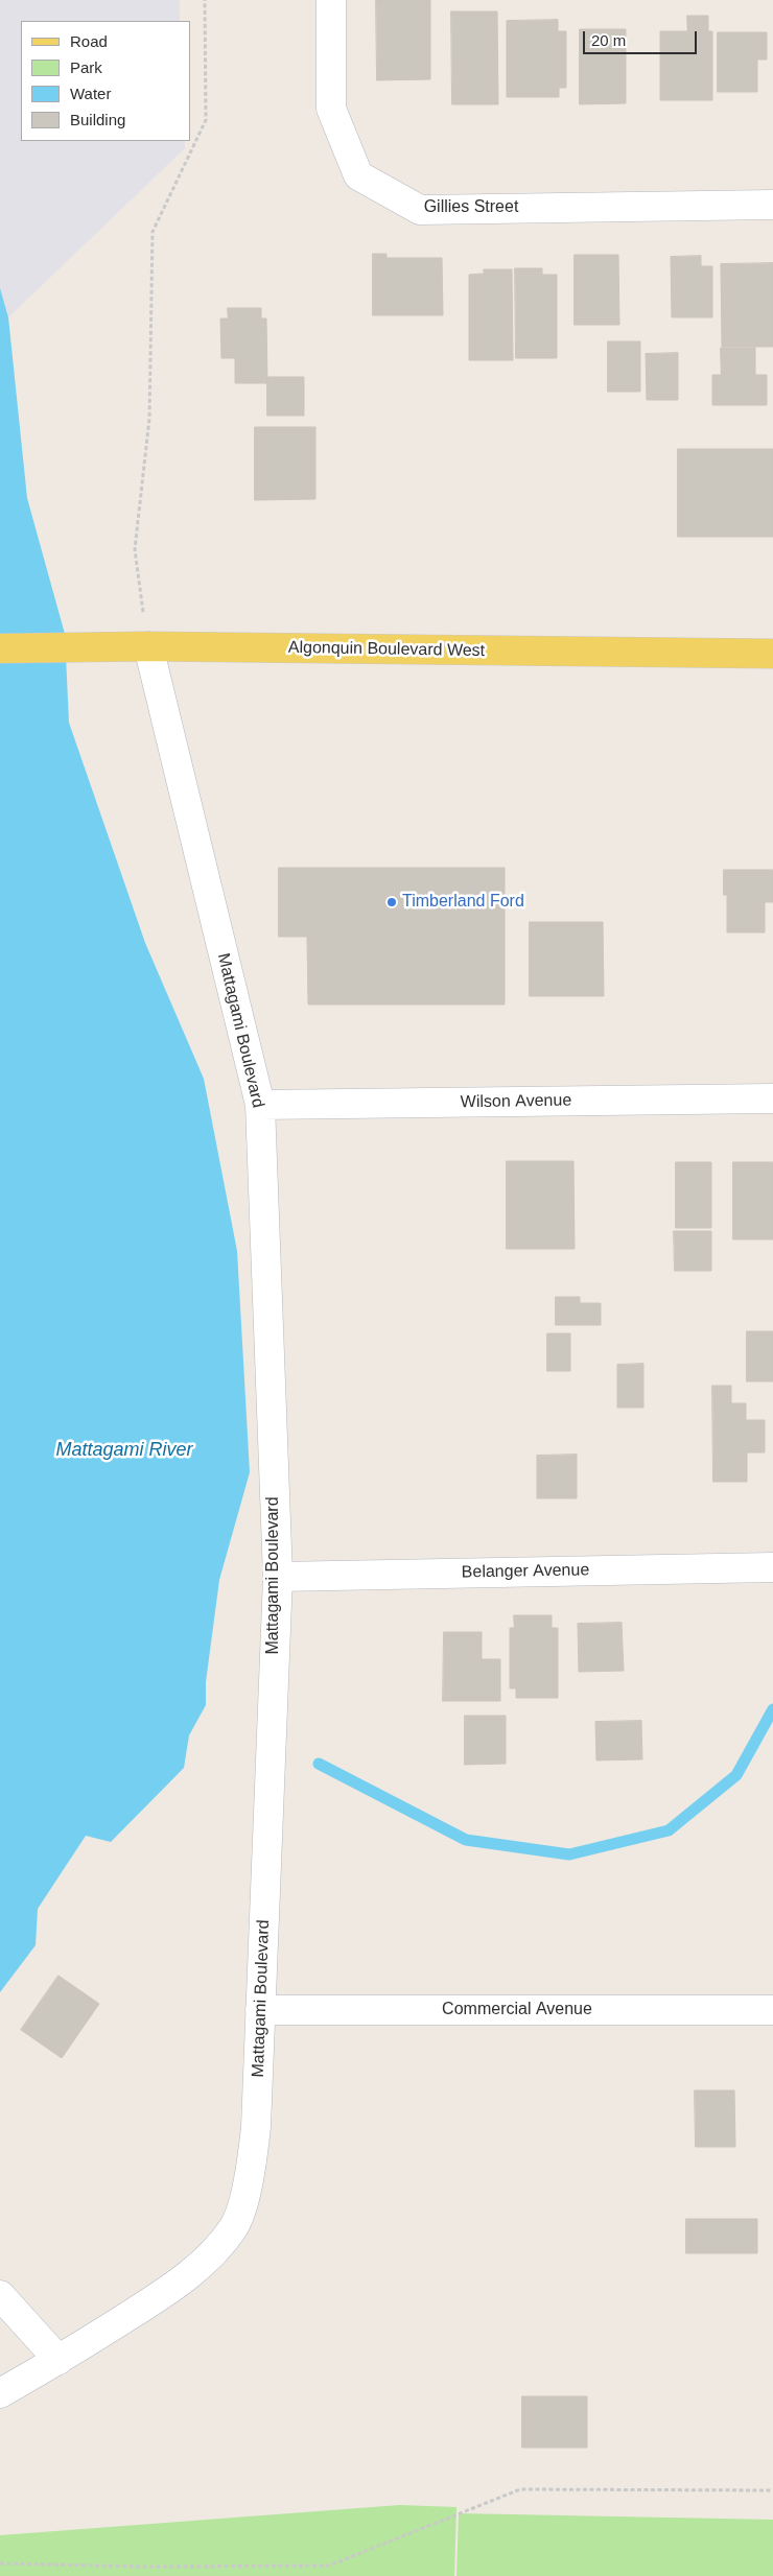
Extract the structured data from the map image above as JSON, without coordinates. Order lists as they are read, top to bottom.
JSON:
{
  "streets": {
    "main road": ["Algonquin Boulevard West"],
    "street": [
      "Gillies Street",
      "Mattagami Boulevard",
      "Wilson Avenue",
      "Belanger Avenue",
      "Commercial Avenue"
    ]
  },
  "crossings": [
    ["Algonquin Boulevard West", "Mattagami Boulevard"],
    ["Mattagami Boulevard", "Wilson Avenue"],
    ["Mattagami Boulevard", "Belanger Avenue"],
    ["Mattagami Boulevard", "Commercial Avenue"]
  ],
  "water": ["Mattagami River"],
  "places": ["Timberland Ford"],
  "legend": [
    "Road",
    "Park",
    "Water",
    "Building"
  ],
  "scale_bar": "20 m"
}
